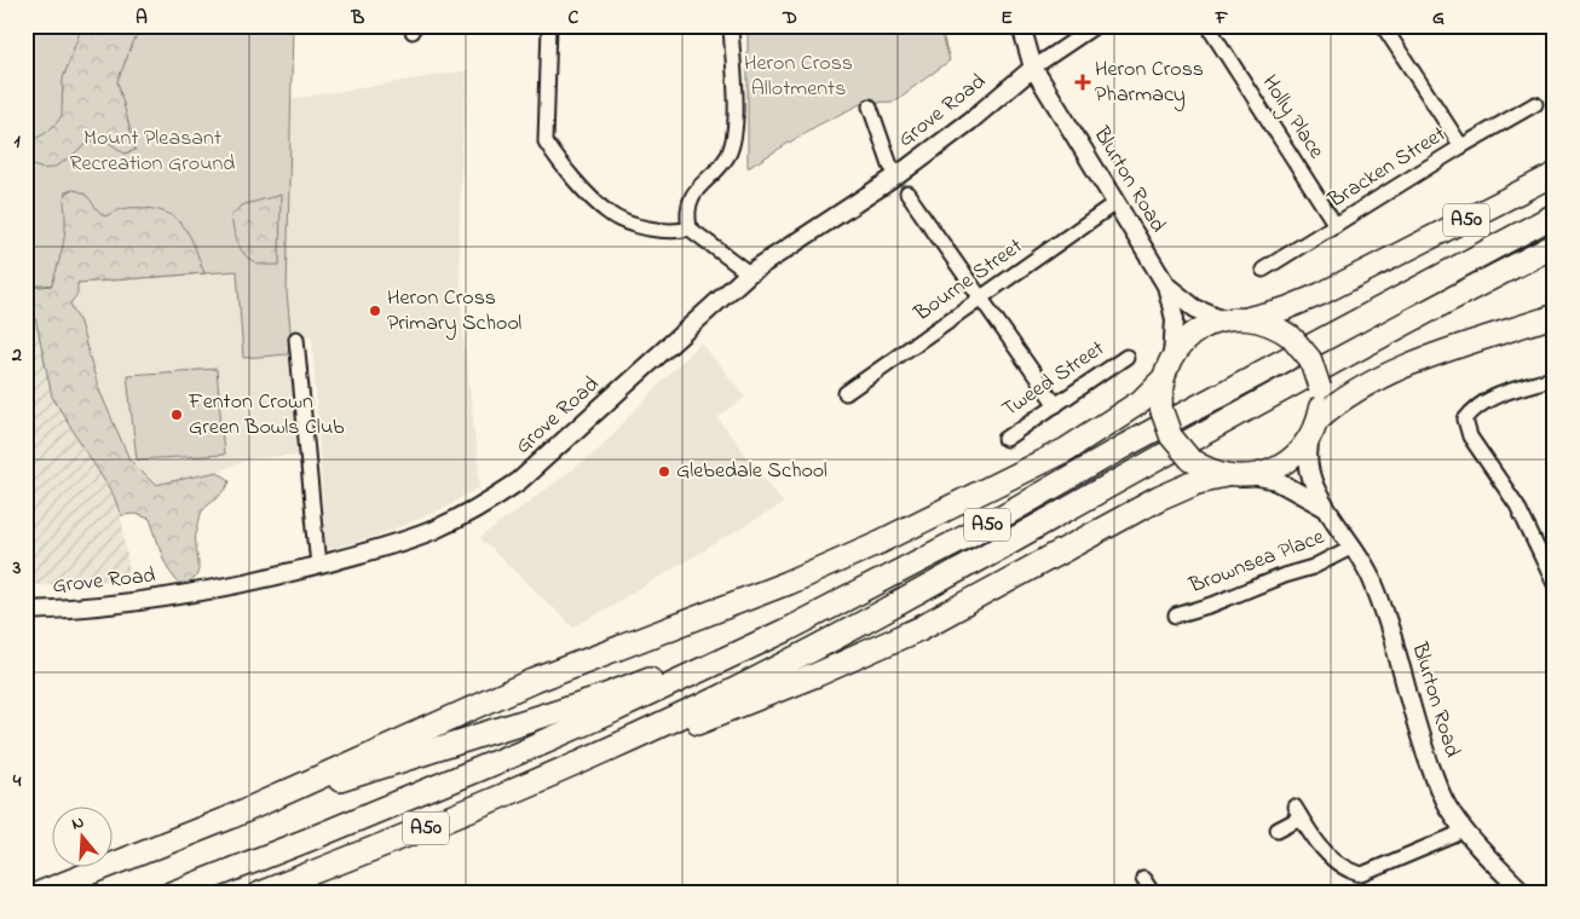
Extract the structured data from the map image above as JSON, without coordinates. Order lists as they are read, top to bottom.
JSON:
{
  "streets": {
    "highway": ["A50"],
    "street": [
      "Grove Road",
      "Holly Place",
      "Bracken Street",
      "Blurton Road",
      "Bourne Street",
      "Tweed Street",
      "Brownsea Place"
    ]
  },
  "crossings": [
    ["Grove Road", "Blurton Road"],
    ["Holly Place", "Bracken Street"],
    ["Blurton Road", "A50"],
    ["Blurton Road", "Bourne Street"],
    ["Blurton Road", "Brownsea Place"]
  ],
  "parks": ["Heron Cross Allotments", "Mount Pleasant Recreation Ground"],
  "places": {
    "health": ["Heron Cross Pharmacy"],
    "other": ["Heron Cross Primary School", "Fenton Crown Green Bowls Club", "Glebedale School"]
  },
  "north": "top",
  "grid": {
    "columns": [
      "A",
      "B",
      "C",
      "D",
      "E",
      "F",
      "G"
    ],
    "rows": [
      "1",
      "2",
      "3",
      "4"
    ]
  }
}
